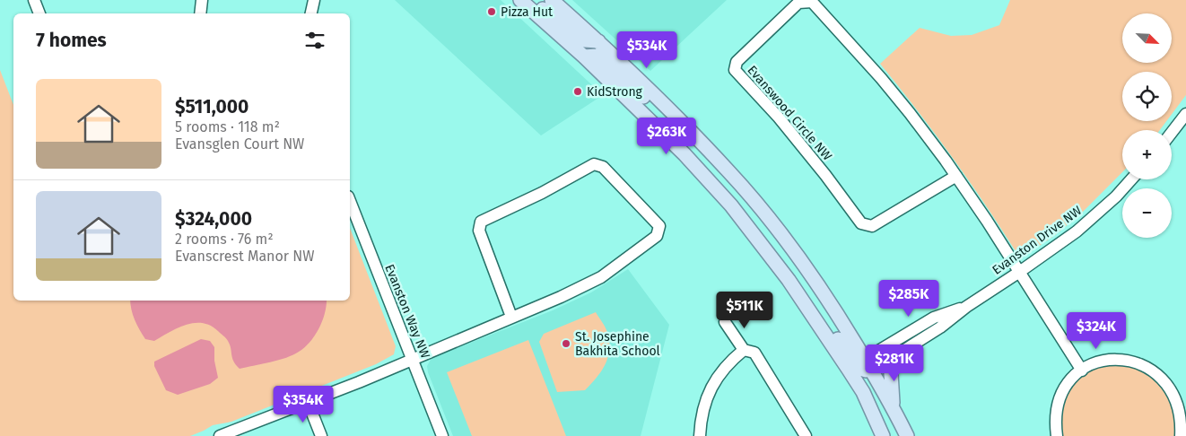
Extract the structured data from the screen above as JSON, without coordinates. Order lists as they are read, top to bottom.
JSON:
{
  "streets": {
    "street": ["Evanswood Circle NW", "Evanston Drive NW", "Evanston Way NW"]
  },
  "crossings": [
    ["Evanswood Circle NW", "Evanston Drive NW"]
  ],
  "places": ["Pizza Hut", "KidStrong", "St. Josephine Bakhita School"],
  "north": "bottom right",
  "page": {
    "map_buttons": ["+", "−"],
    "heading": "7 homes",
    "price": [
      "$534K",
      "$263K",
      "$285K",
      "$511K",
      "$324K",
      "$281K",
      "$354K"
    ],
    "list": [
      {
        "name": "$511,000",
        "note": "5 rooms · 118 m² · Evansglen Court NW"
      },
      {
        "name": "$324,000",
        "note": "2 rooms · 76 m² · Evanscrest Manor NW"
      }
    ]
  }
}
